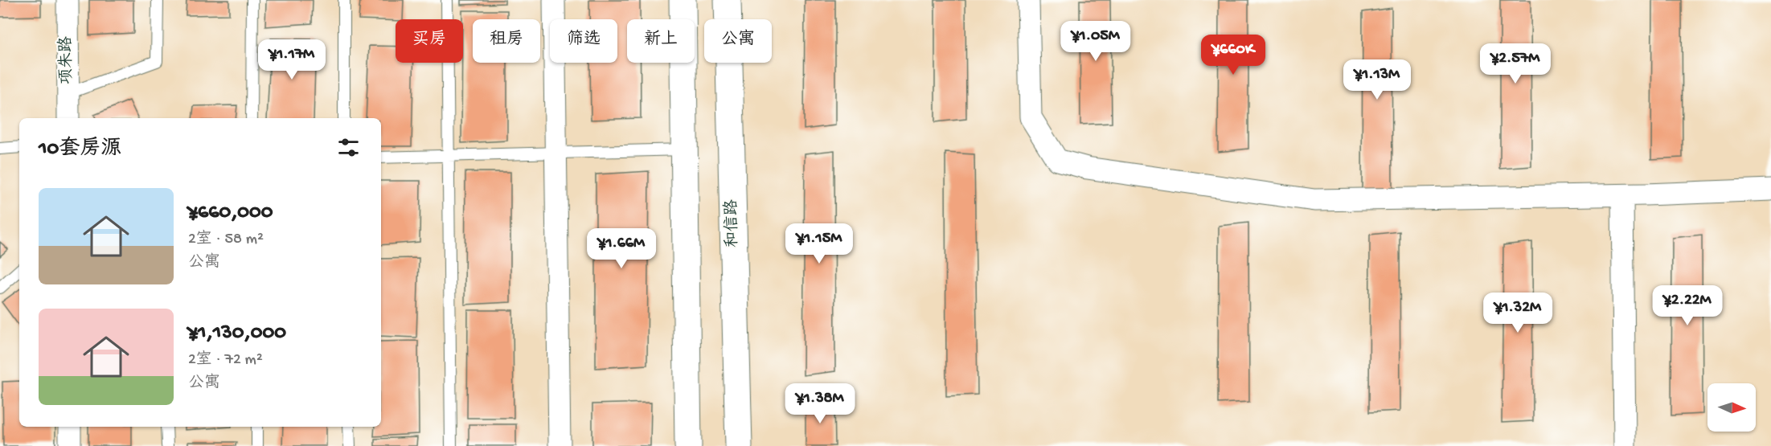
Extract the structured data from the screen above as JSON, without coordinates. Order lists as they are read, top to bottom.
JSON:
{
  "streets": {
    "street": ["项朱路", "和信路"]
  },
  "north": "right",
  "page": {
    "chip": [
      "买房",
      "租房",
      "筛选",
      "新上",
      "公寓"
    ],
    "price": [
      "¥1.05M",
      "¥660K",
      "¥1.17M",
      "¥2.57M",
      "¥1.13M",
      "¥1.15M",
      "¥1.66M",
      "¥2.22M",
      "¥1.32M",
      "¥1.38M"
    ],
    "heading": "10套房源",
    "list": [
      {
        "name": "¥660,000",
        "note": "2室 · 58 m² · 公寓"
      },
      {
        "name": "¥1,130,000",
        "note": "2室 · 72 m² · 公寓"
      }
    ]
  }
}
